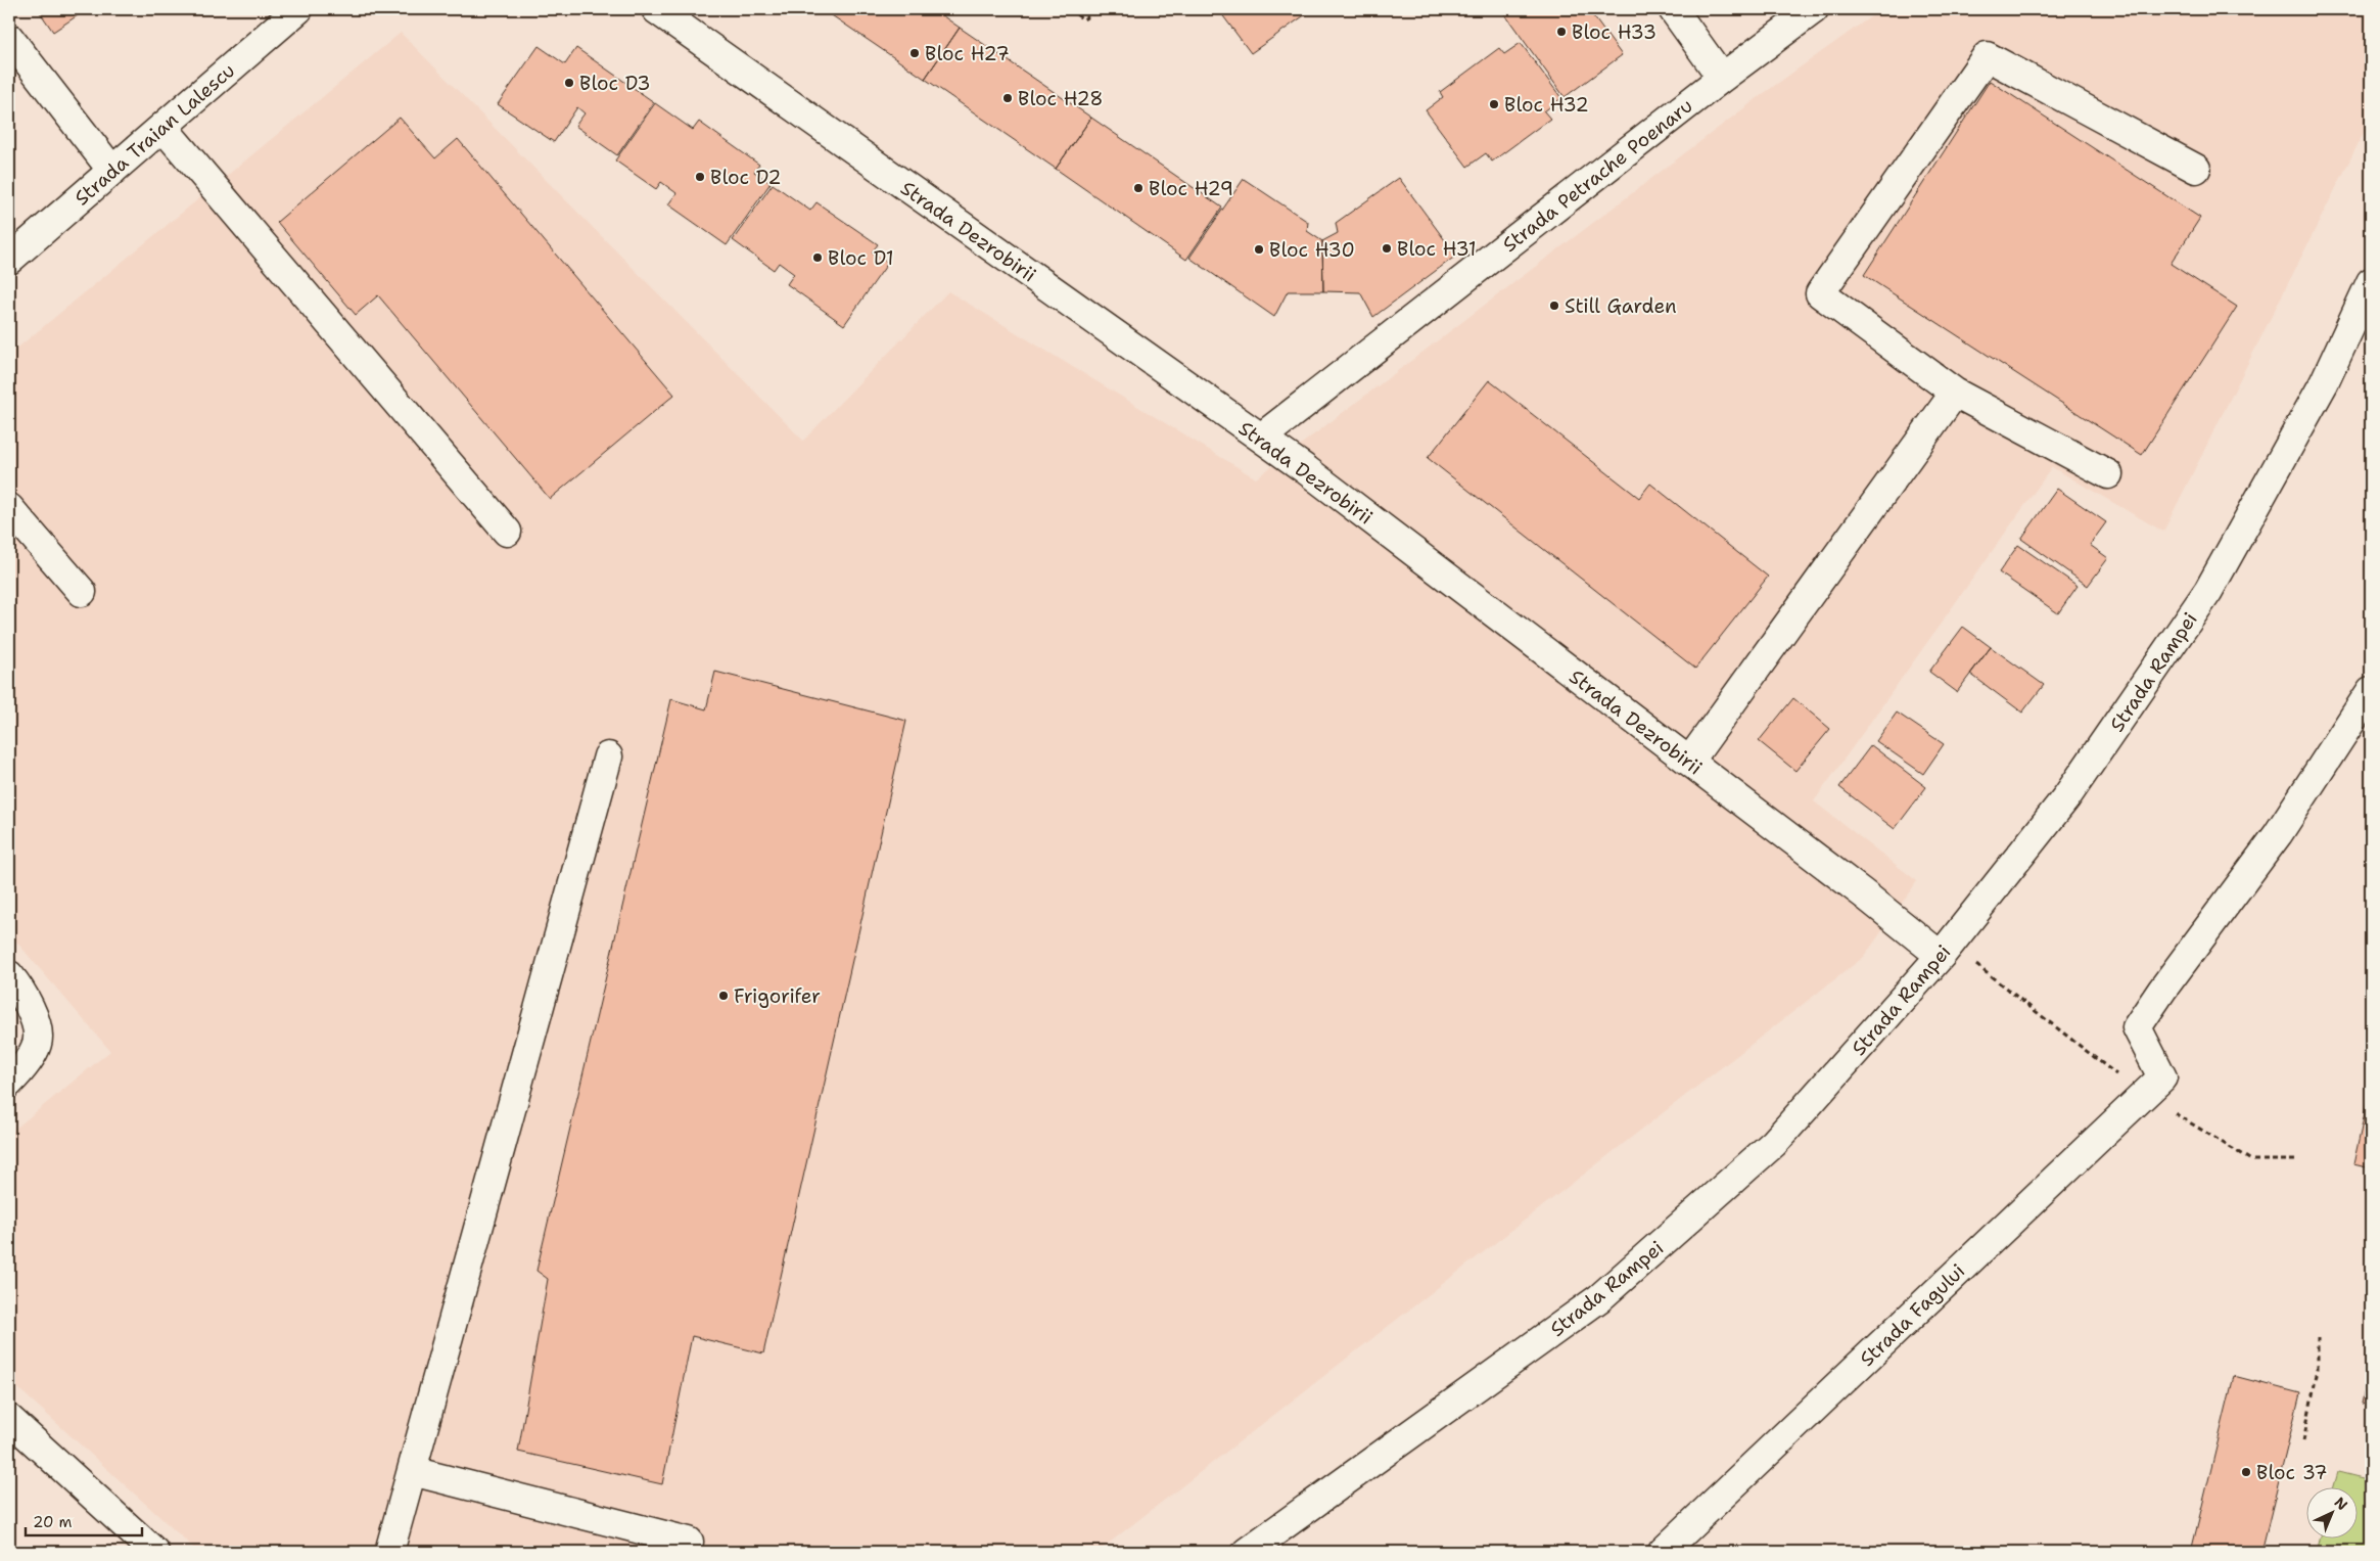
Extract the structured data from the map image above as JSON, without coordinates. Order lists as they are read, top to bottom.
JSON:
{
  "streets": {
    "street": [
      "Strada Traian Lalescu",
      "Strada Petrache Poenaru",
      "Strada Dezrobirii",
      "Strada Rampei",
      "Strada Fagului"
    ]
  },
  "crossings": [
    ["Strada Petrache Poenaru", "Strada Dezrobirii"],
    ["Strada Dezrobirii", "Strada Rampei"]
  ],
  "places": [
    "Bloc H33",
    "Bloc H27",
    "Bloc D3",
    "Bloc H28",
    "Bloc H32",
    "Bloc D2",
    "Bloc H29",
    "Bloc H31",
    "Bloc H30",
    "Bloc D1",
    "Still Garden",
    "Frigorifer",
    "Bloc 37"
  ],
  "scale_bar": "20 m",
  "north": "top right"
}
